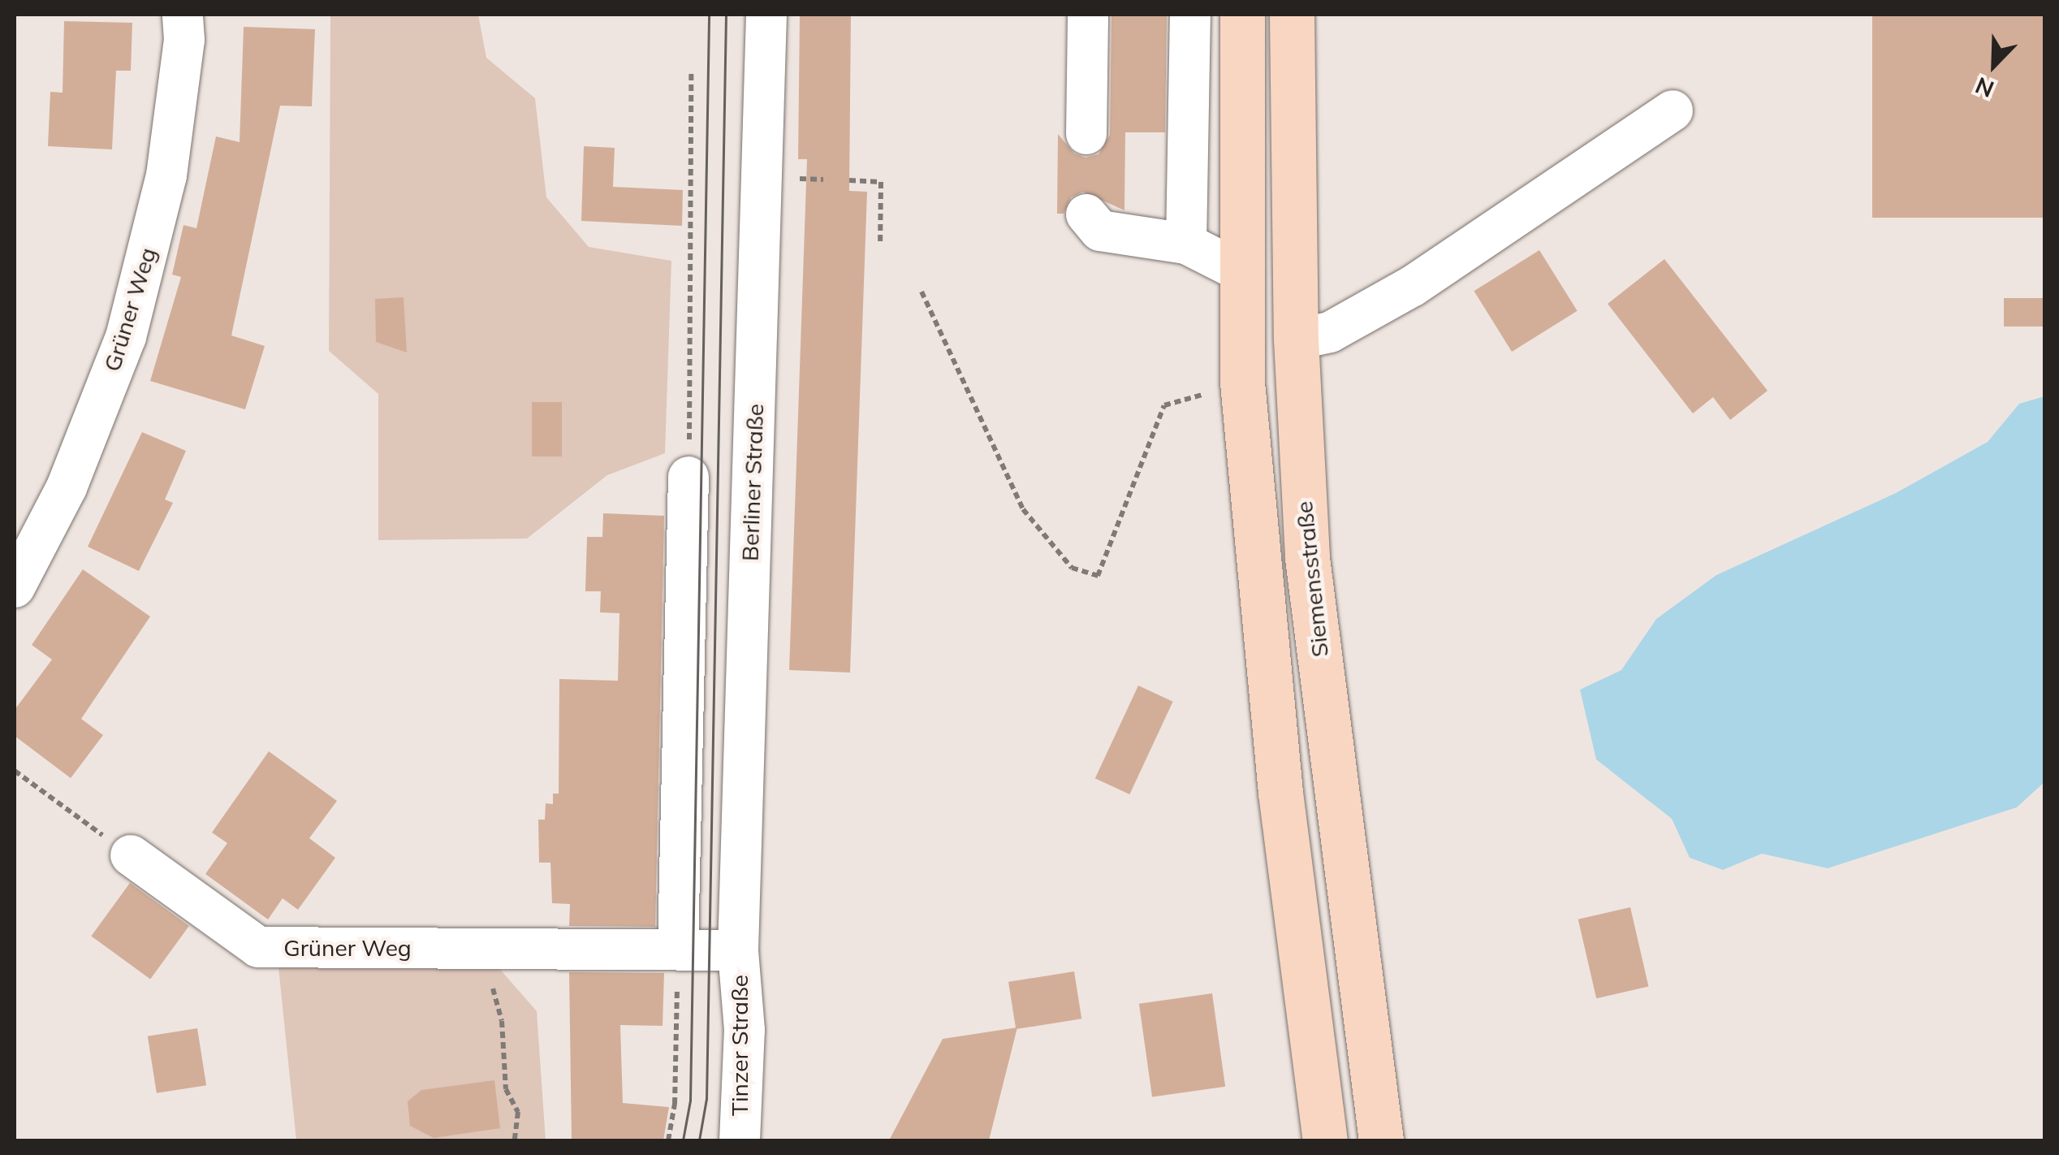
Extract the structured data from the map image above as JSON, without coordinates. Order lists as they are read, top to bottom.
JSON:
{
  "streets": {
    "main road": ["Siemensstraße"],
    "street": ["Grüner Weg", "Berliner Straße", "Tinzer Straße"]
  },
  "crossings": [
    ["Grüner Weg", "Berliner Straße"],
    ["Grüner Weg", "Tinzer Straße"],
    ["Berliner Straße", "Tinzer Straße"]
  ],
  "north": "bottom left"
}
